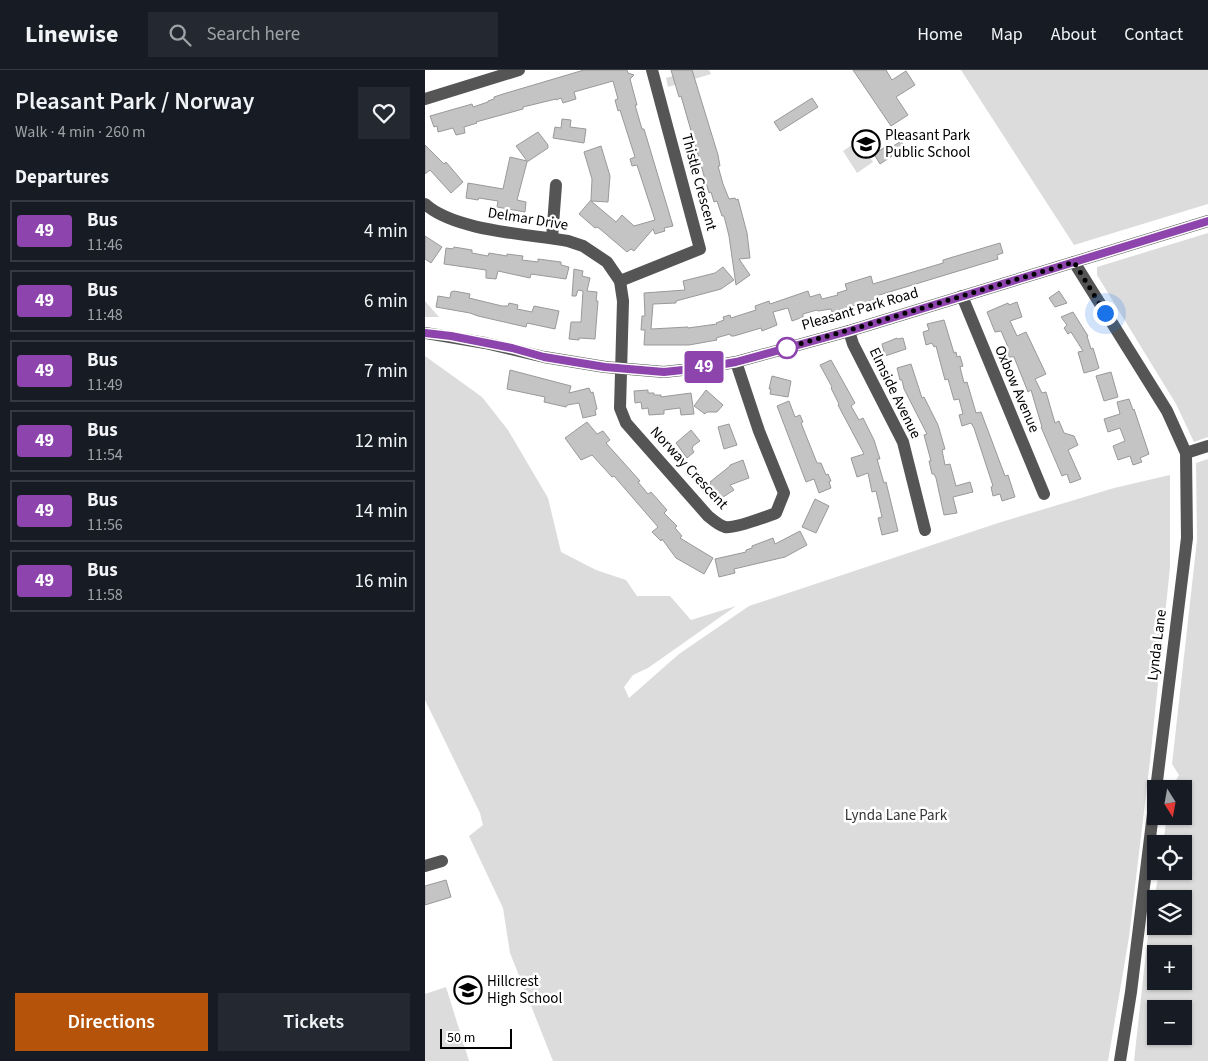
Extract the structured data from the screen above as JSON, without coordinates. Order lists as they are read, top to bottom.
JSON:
{
  "streets": {
    "street": [
      "Thistle Crescent",
      "Delmar Drive",
      "Pleasant Park Road",
      "Oxbow Avenue",
      "Elmside Avenue",
      "Norway Crescent",
      "Lynda Lane"
    ]
  },
  "crossings": [
    ["Thistle Crescent", "Delmar Drive"],
    ["Delmar Drive", "Pleasant Park Road"],
    ["Delmar Drive", "Norway Crescent"],
    ["Pleasant Park Road", "Oxbow Avenue"],
    ["Pleasant Park Road", "Elmside Avenue"],
    ["Pleasant Park Road", "Norway Crescent"],
    ["Pleasant Park Road", "Lynda Lane"]
  ],
  "parks": ["Lynda Lane Park"],
  "places": {
    "school or university": ["Pleasant Park Public School", "Hillcrest High School"]
  },
  "lines": ["bus line 49"],
  "scale_bar": "50 m",
  "north": "bottom",
  "page": {
    "header": "Linewise",
    "search": "Search here",
    "nav": [
      "Home",
      "Map",
      "About",
      "Contact"
    ],
    "heading": [
      ["Pleasant Park / Norway", "Walk · 4 min · 260 m"],
      "Departures"
    ],
    "on_map": "49",
    "list": [
      {
        "mark": "49",
        "name": "Bus",
        "note": "11:46",
        "value": "4 min"
      },
      {
        "mark": "49",
        "name": "Bus",
        "note": "11:48",
        "value": "6 min"
      },
      {
        "mark": "49",
        "name": "Bus",
        "note": "11:49",
        "value": "7 min"
      },
      {
        "mark": "49",
        "name": "Bus",
        "note": "11:54",
        "value": "12 min"
      },
      {
        "mark": "49",
        "name": "Bus",
        "note": "11:56",
        "value": "14 min"
      },
      {
        "mark": "49",
        "name": "Bus",
        "note": "11:58",
        "value": "16 min"
      }
    ],
    "map_buttons": ["+", "−"],
    "buttons": ["Directions", "Tickets"],
    "scale": "50 m"
  }
}
